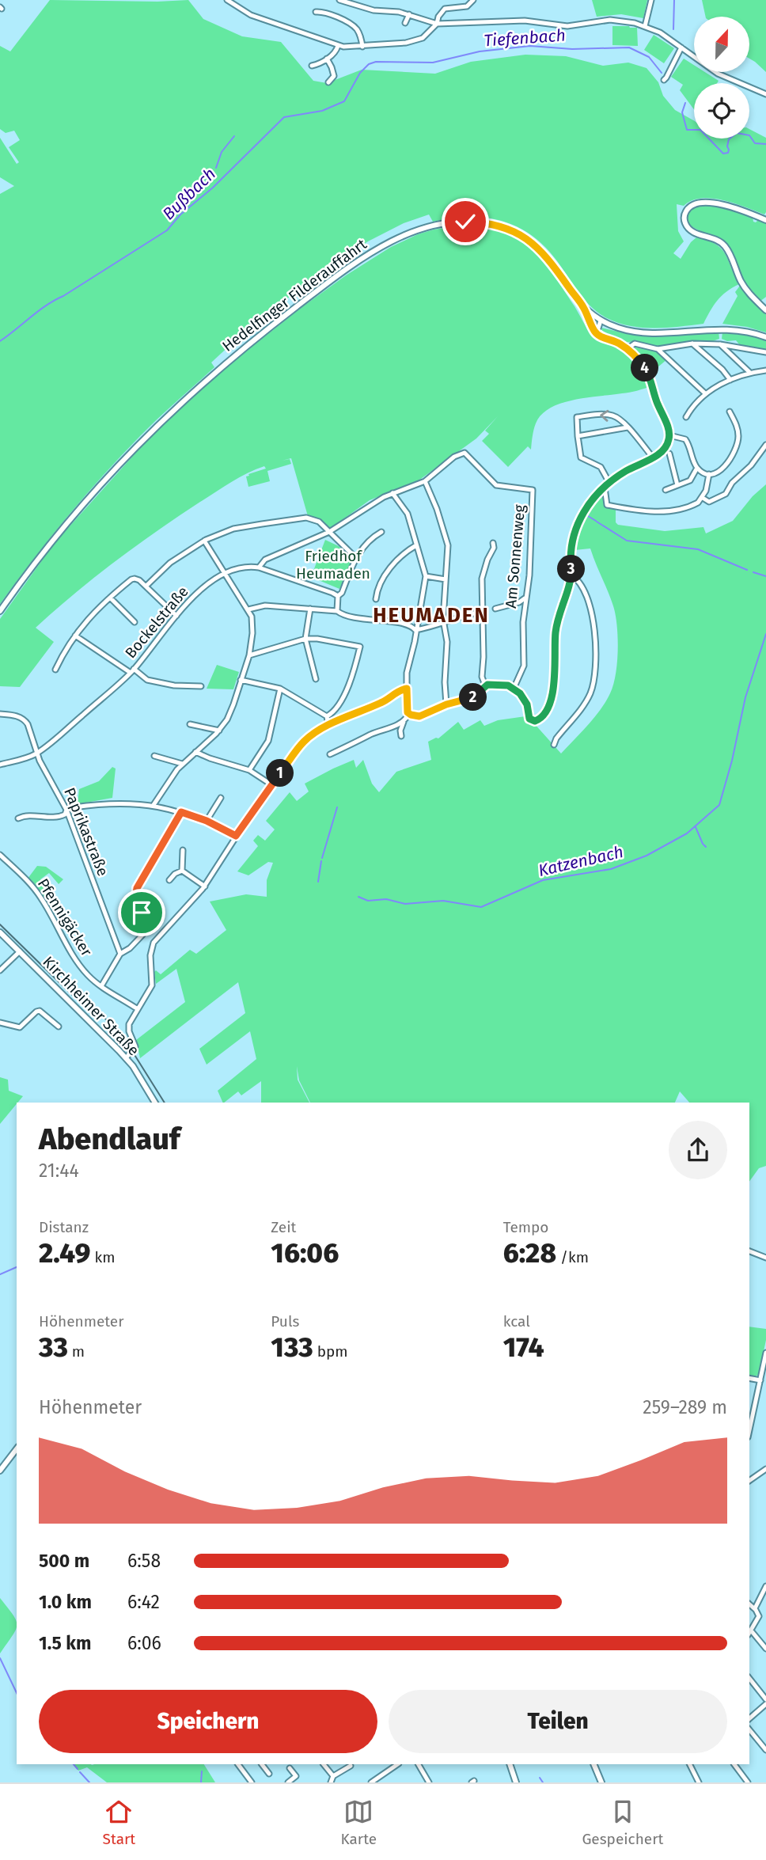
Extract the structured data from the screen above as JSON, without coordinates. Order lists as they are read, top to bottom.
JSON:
{
  "streets": {
    "main road": ["Hedelfinger Filderauffahrt", "Kirchheimer Straße"],
    "street": [
      "Am Sonnenweg",
      "Bockelstraße",
      "Paprikastraße",
      "Pfennigäcker"
    ]
  },
  "crossings": [
    ["Bockelstraße", "Paprikastraße"]
  ],
  "districts": ["HEUMADEN"],
  "water": ["Tiefenbach", "Bußbach", "Katzenbach"],
  "parks": ["Friedhof Heumaden"],
  "north": "top",
  "page": {
    "pins": [
      "4",
      "3",
      "2",
      "1"
    ],
    "heading": ["Abendlauf", "21:44"],
    "stats": [
      ["Distanz", "2.49 km"],
      ["Zeit", "16:06"],
      ["Tempo", "6:28 /km"],
      ["Höhenmeter", "33 m"],
      ["Puls", "133 bpm"],
      ["kcal", "174"]
    ],
    "chart": ["Höhenmeter", "259–289 m"],
    "list": [
      {
        "name": "500 m",
        "note": "6:58"
      },
      {
        "name": "1.0 km",
        "note": "6:42"
      },
      {
        "name": "1.5 km",
        "note": "6:06"
      }
    ],
    "buttons": ["Speichern", "Teilen"],
    "tabs": ["Start", "Karte", "Gespeichert"]
  }
}
